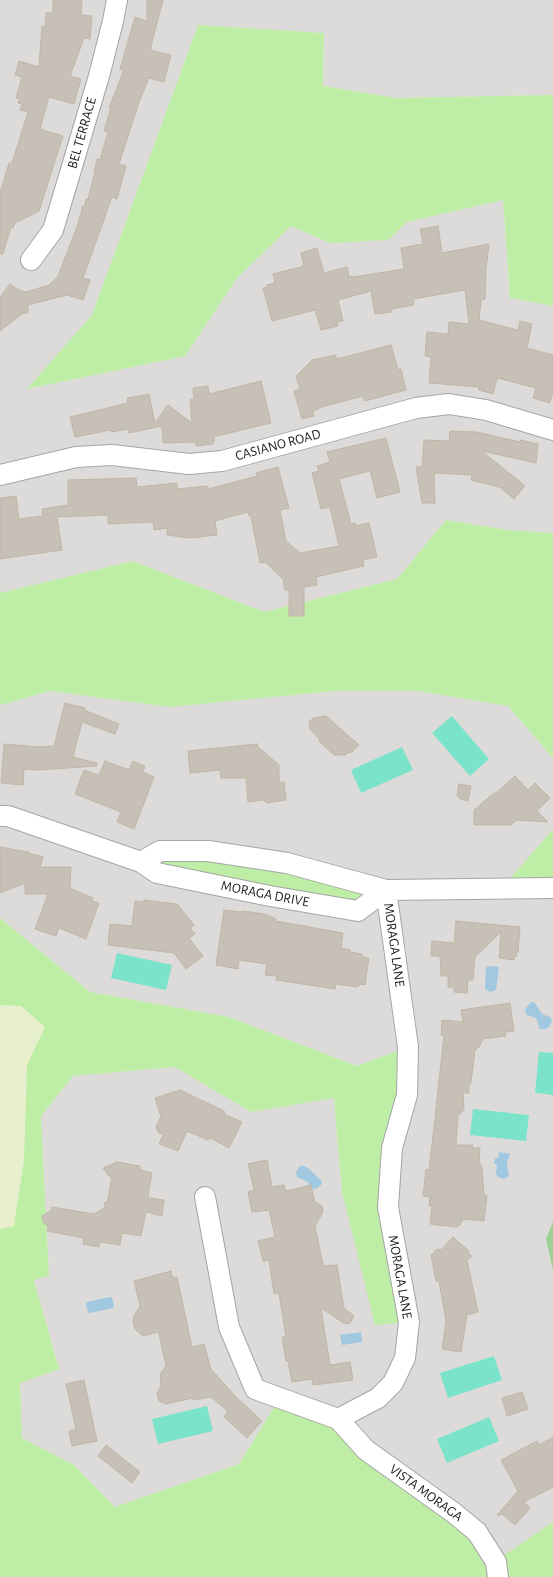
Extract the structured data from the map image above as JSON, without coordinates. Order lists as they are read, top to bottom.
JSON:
{
  "streets": {
    "street": [
      "BEL TERRACE",
      "CASIANO ROAD",
      "MORAGA DRIVE",
      "MORAGA LANE",
      "VISTA MORAGA"
    ]
  },
  "crossings": [
    ["MORAGA DRIVE", "MORAGA LANE"],
    ["MORAGA LANE", "VISTA MORAGA"]
  ]
}
